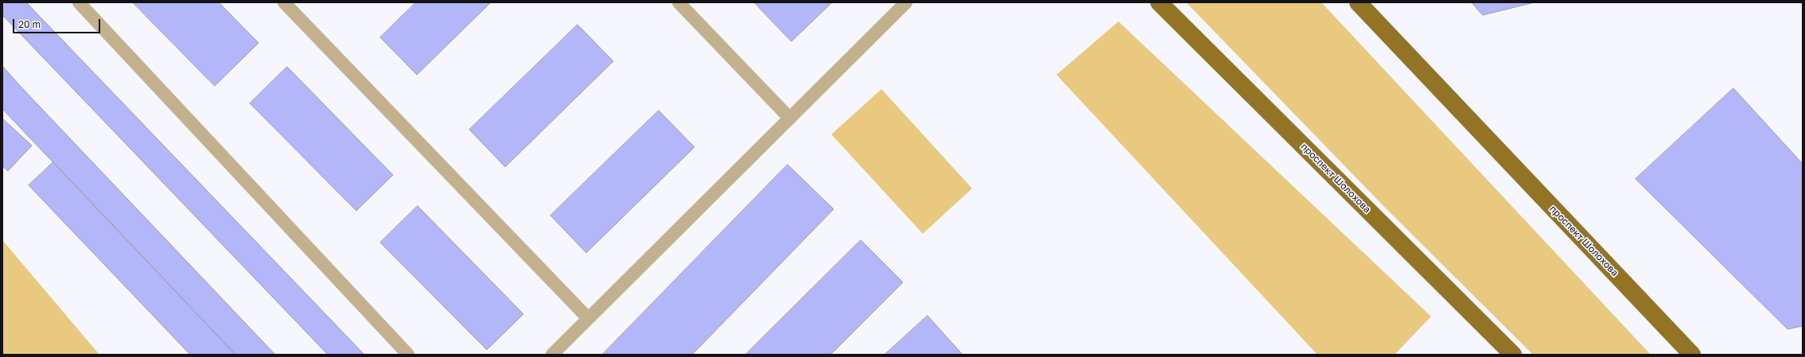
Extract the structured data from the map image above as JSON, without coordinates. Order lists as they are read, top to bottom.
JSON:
{
  "streets": {
    "main road": ["проспект Шолохова"]
  },
  "scale_bar": "20 m"
}
